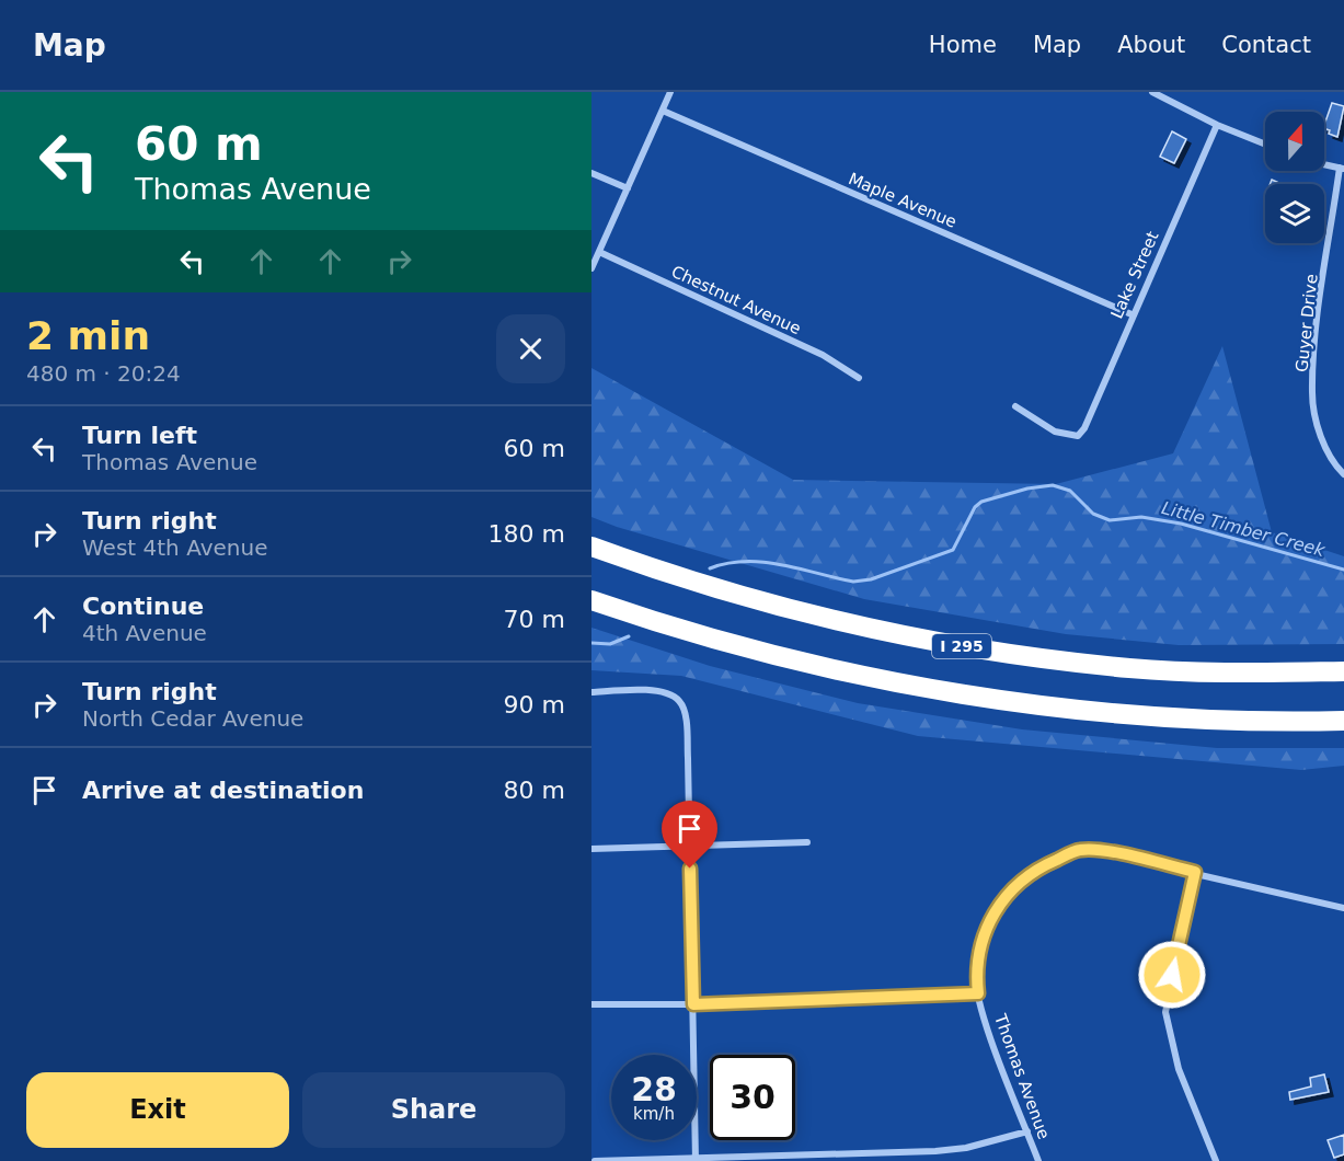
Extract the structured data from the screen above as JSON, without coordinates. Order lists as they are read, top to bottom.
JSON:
{
  "streets": {
    "highway": ["I 295"],
    "street": [
      "Maple Avenue",
      "Lake Street",
      "Chestnut Avenue",
      "Guyer Drive",
      "Thomas Avenue"
    ]
  },
  "crossings": [
    ["Maple Avenue", "Lake Street"]
  ],
  "water": ["Little Timber Creek"],
  "north": "top",
  "page": {
    "header": "Map",
    "nav": [
      "Home",
      "Map",
      "About",
      "Contact"
    ],
    "turn": ["60 m", "Thomas Avenue"],
    "heading": ["2 min", "480 m · 20:24"],
    "list": [
      {
        "name": "Turn left",
        "note": "Thomas Avenue",
        "value": "60 m"
      },
      {
        "name": "Turn right",
        "note": "West 4th Avenue",
        "value": "180 m"
      },
      {
        "name": "Continue",
        "note": "4th Avenue",
        "value": "70 m"
      },
      {
        "name": "Turn right",
        "note": "North Cedar Avenue",
        "value": "90 m"
      },
      {
        "name": "Arrive at destination",
        "value": "80 m"
      }
    ],
    "speed": "28 km/h",
    "limit": "30",
    "buttons": ["Exit", "Share"]
  }
}
